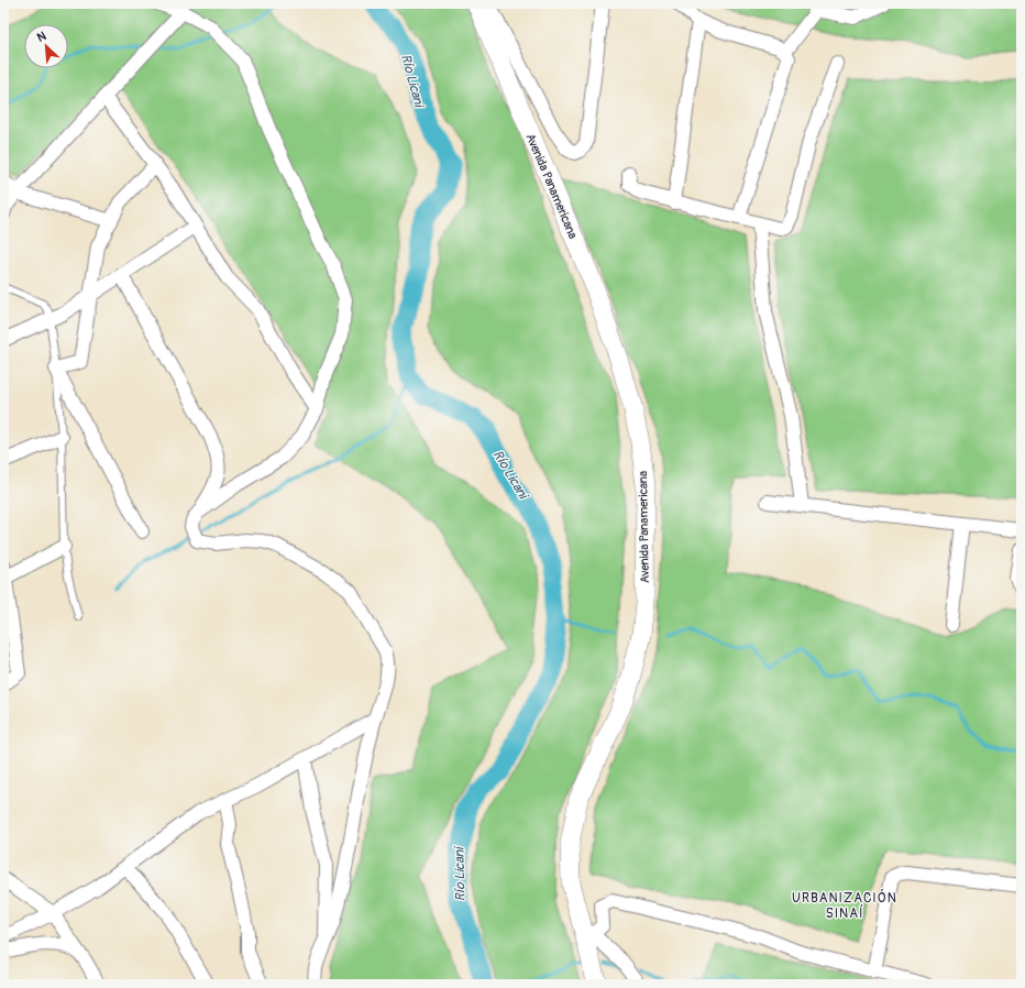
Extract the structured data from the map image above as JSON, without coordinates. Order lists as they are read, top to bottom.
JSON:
{
  "streets": {
    "main road": ["Avenida Panamericana"]
  },
  "districts": ["URBANIZACIÓN SINAÍ"],
  "water": ["Río Licani"],
  "north": "top left"
}
